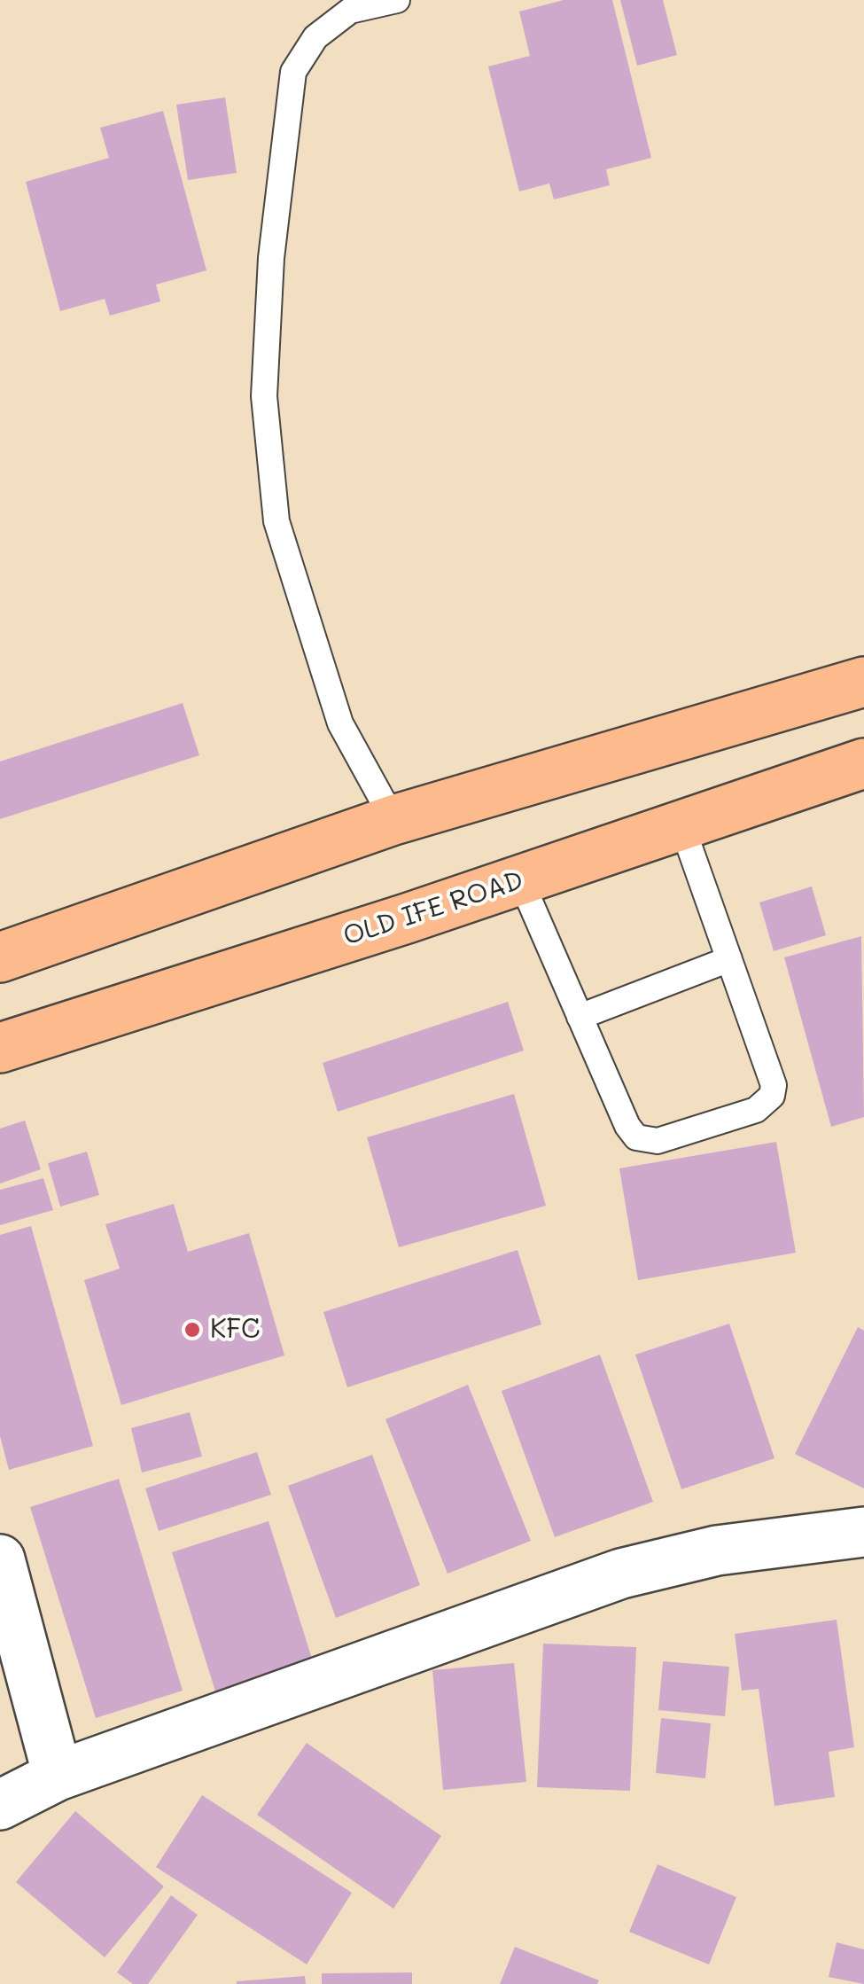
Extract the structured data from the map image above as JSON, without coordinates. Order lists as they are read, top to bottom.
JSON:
{
  "streets": {
    "main road": ["OLD IFE ROAD"]
  },
  "places": ["KFC"]
}
